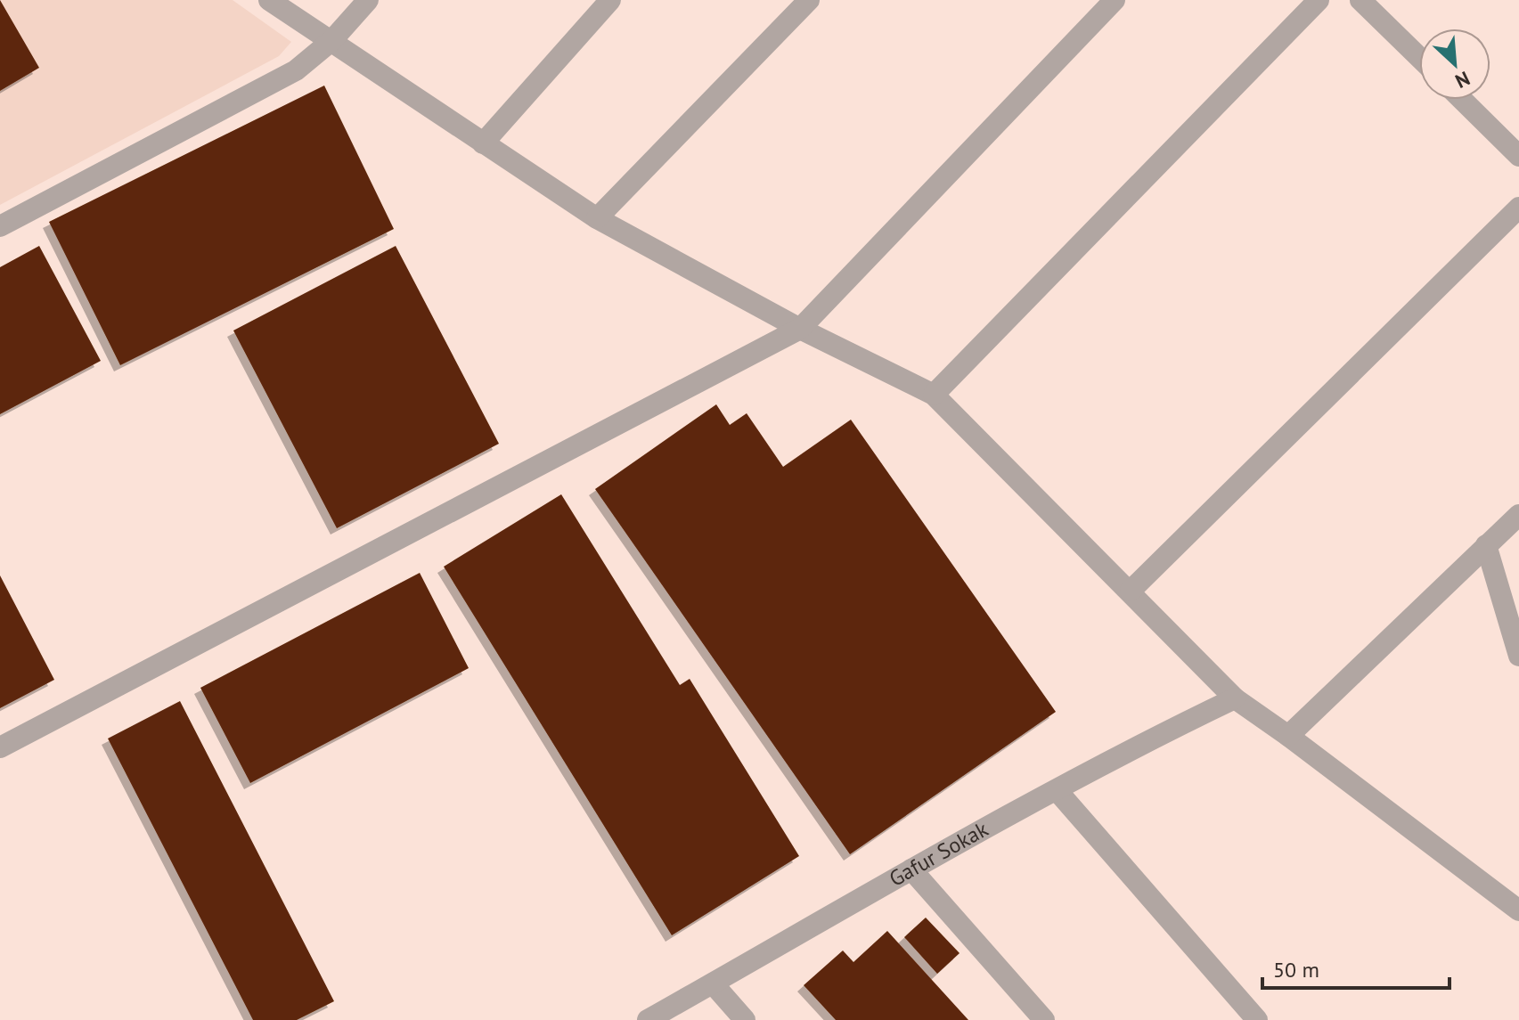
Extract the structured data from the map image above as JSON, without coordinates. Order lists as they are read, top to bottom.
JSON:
{
  "streets": {
    "street": ["Gafur Sokak"]
  },
  "scale_bar": "50 m",
  "north": "bottom right"
}
